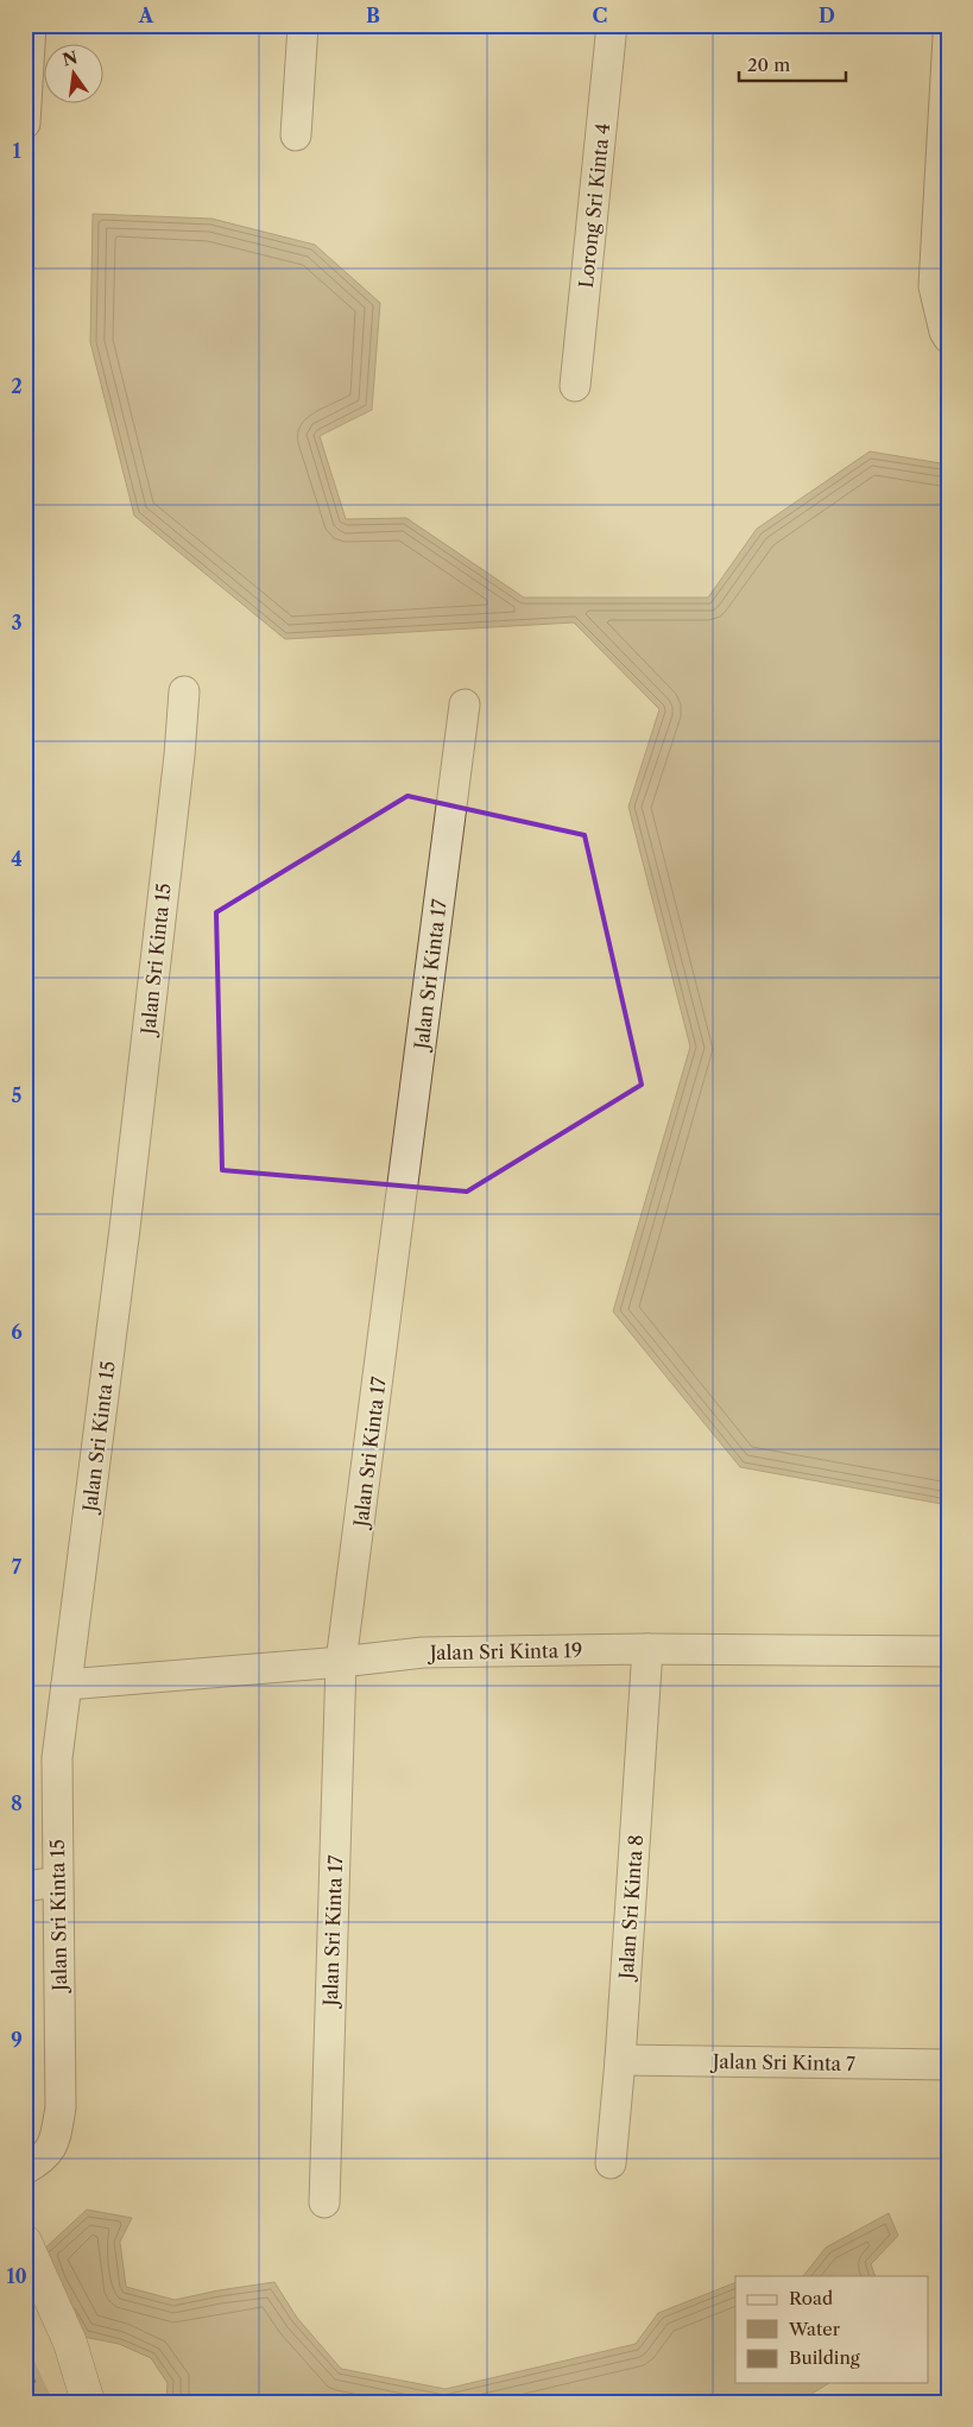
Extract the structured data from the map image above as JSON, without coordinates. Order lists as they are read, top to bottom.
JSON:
{
  "streets": {
    "street": [
      "Lorong Sri Kinta 4",
      "Jalan Sri Kinta 15",
      "Jalan Sri Kinta 17",
      "Jalan Sri Kinta 19",
      "Jalan Sri Kinta 8",
      "Jalan Sri Kinta 7"
    ]
  },
  "crossings": [
    ["Jalan Sri Kinta 15", "Jalan Sri Kinta 19"],
    ["Jalan Sri Kinta 17", "Jalan Sri Kinta 19"],
    ["Jalan Sri Kinta 19", "Jalan Sri Kinta 8"],
    ["Jalan Sri Kinta 8", "Jalan Sri Kinta 7"]
  ],
  "legend": ["Road", "Water", "Building"],
  "scale_bar": "20 m",
  "north": "top",
  "grid": {
    "columns": [
      "A",
      "B",
      "C",
      "D"
    ],
    "rows": [
      "1",
      "2",
      "3",
      "4",
      "5",
      "6",
      "7",
      "8",
      "9",
      "10"
    ]
  }
}
